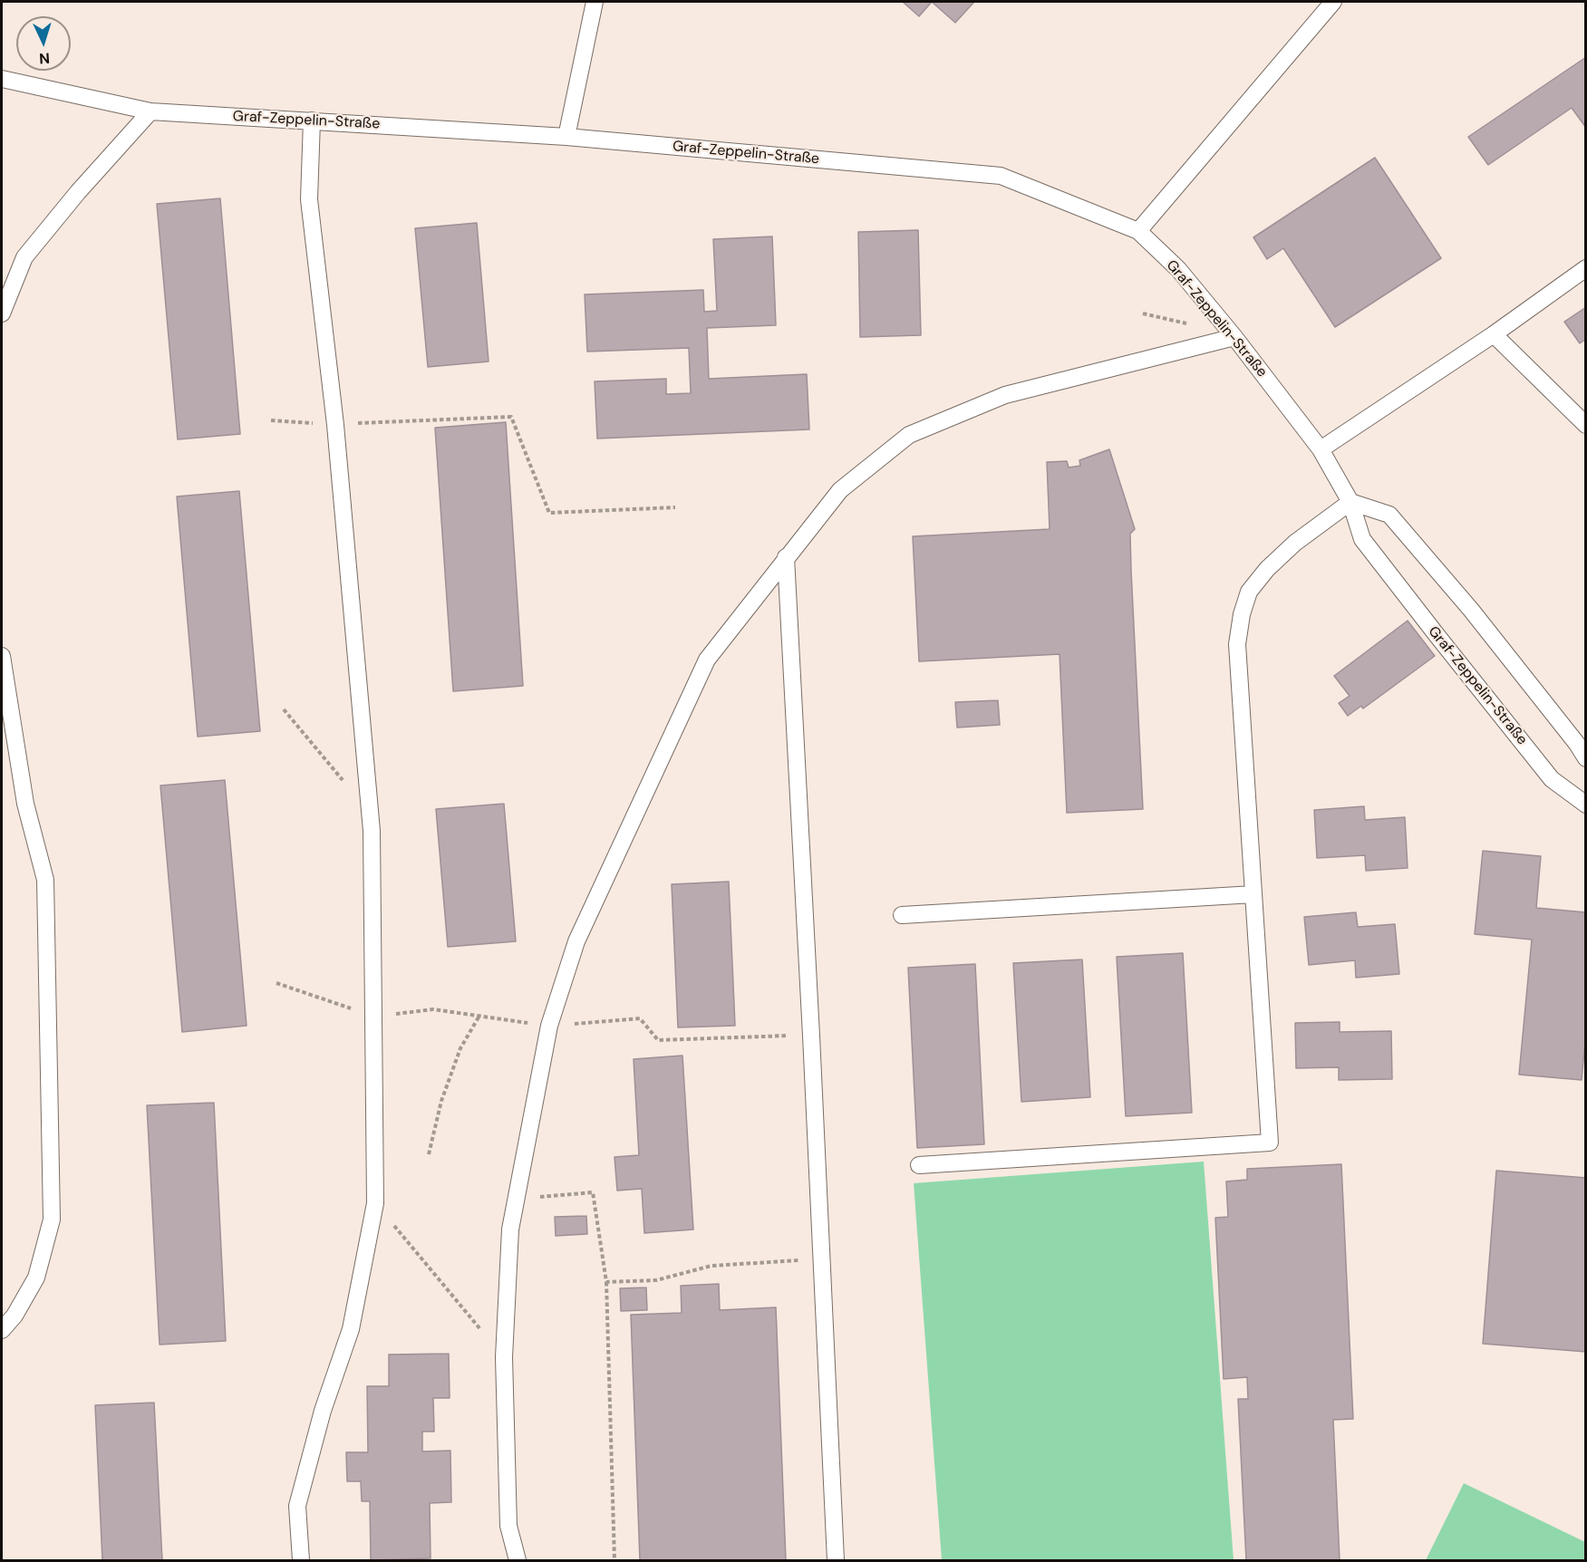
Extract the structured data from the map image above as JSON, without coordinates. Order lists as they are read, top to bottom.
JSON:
{
  "streets": {
    "lane": ["Graf-Zeppelin-Straße"]
  },
  "north": "bottom"
}
